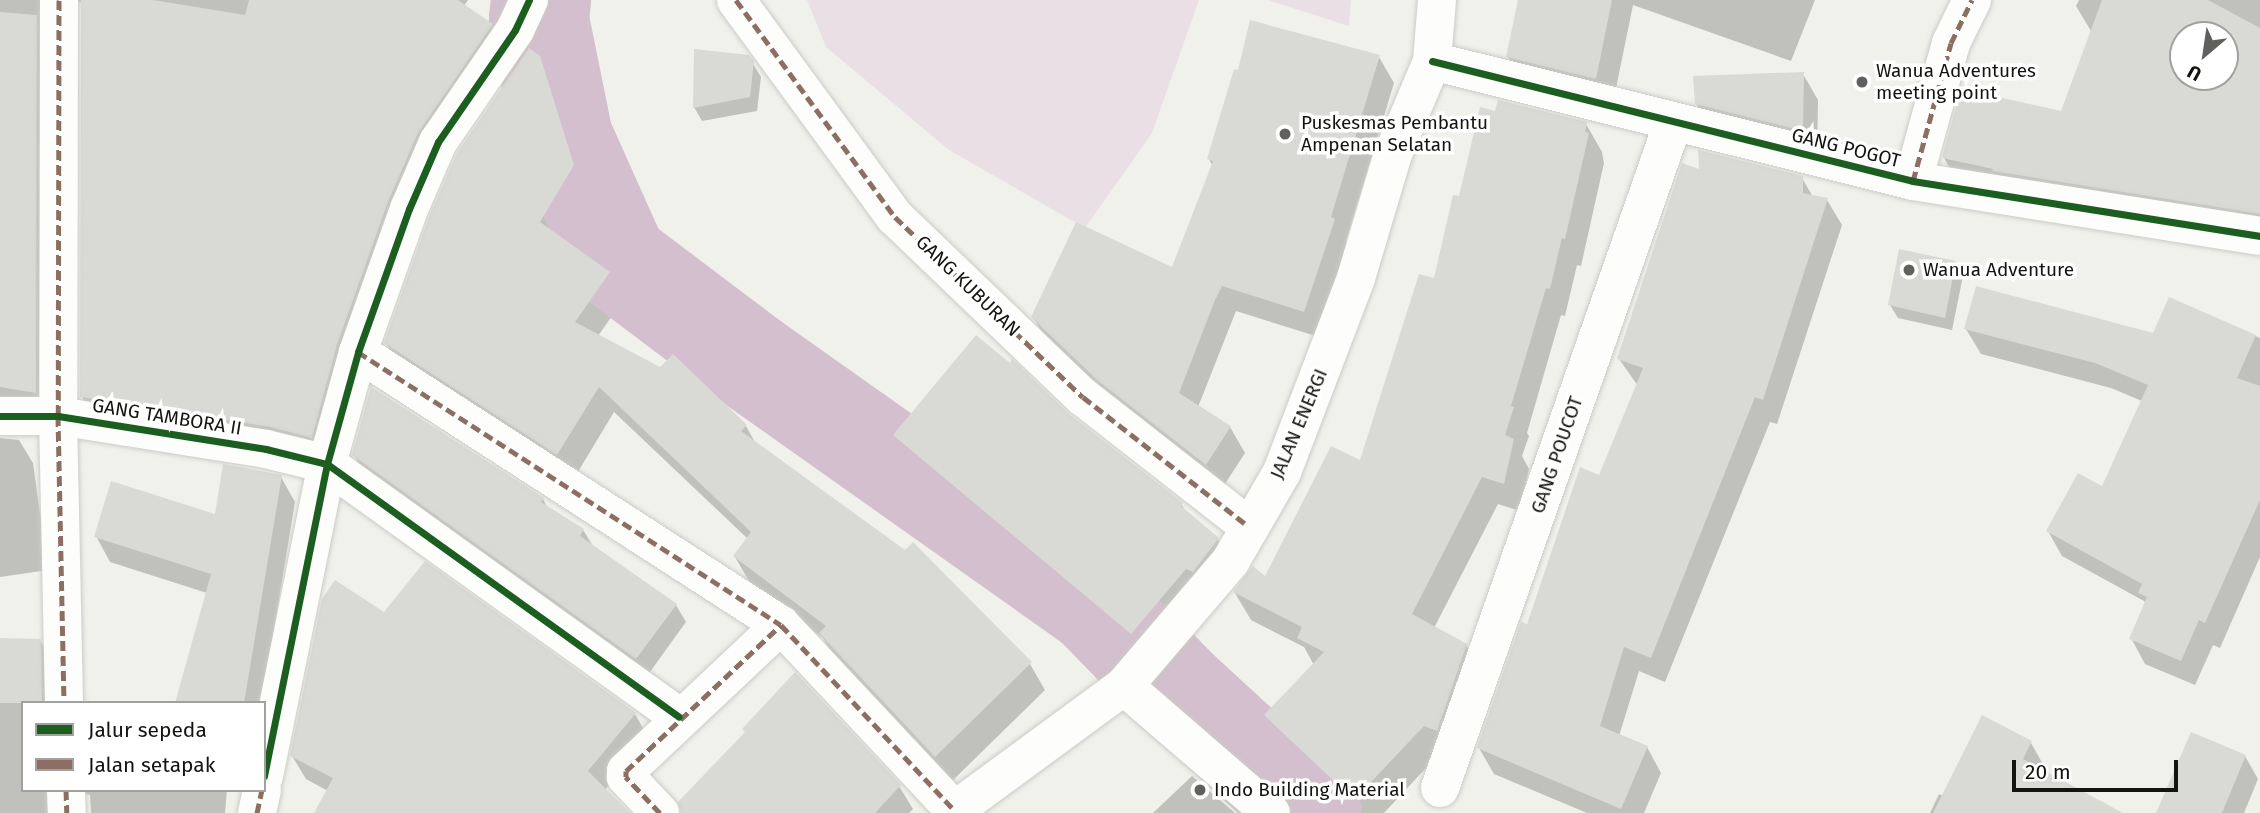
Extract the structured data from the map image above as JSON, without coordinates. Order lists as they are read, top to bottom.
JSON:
{
  "streets": {
    "main road": [
      "GANG POGOT",
      "GANG KUBURAN",
      "GANG TAMBORA II",
      "JALAN ENERGI",
      "GANG POUCOT"
    ]
  },
  "crossings": [
    ["GANG POGOT", "JALAN ENERGI"],
    ["GANG POGOT", "GANG POUCOT"],
    ["GANG KUBURAN", "JALAN ENERGI"]
  ],
  "places": [
    "Wanua Adventures meeting point",
    "Puskesmas Pembantu Ampenan Selatan",
    "Wanua Adventure",
    "Indo Building Material"
  ],
  "legend": ["Jalur sepeda", "Jalan setapak"],
  "scale_bar": "20 m",
  "north": "bottom left"
}
